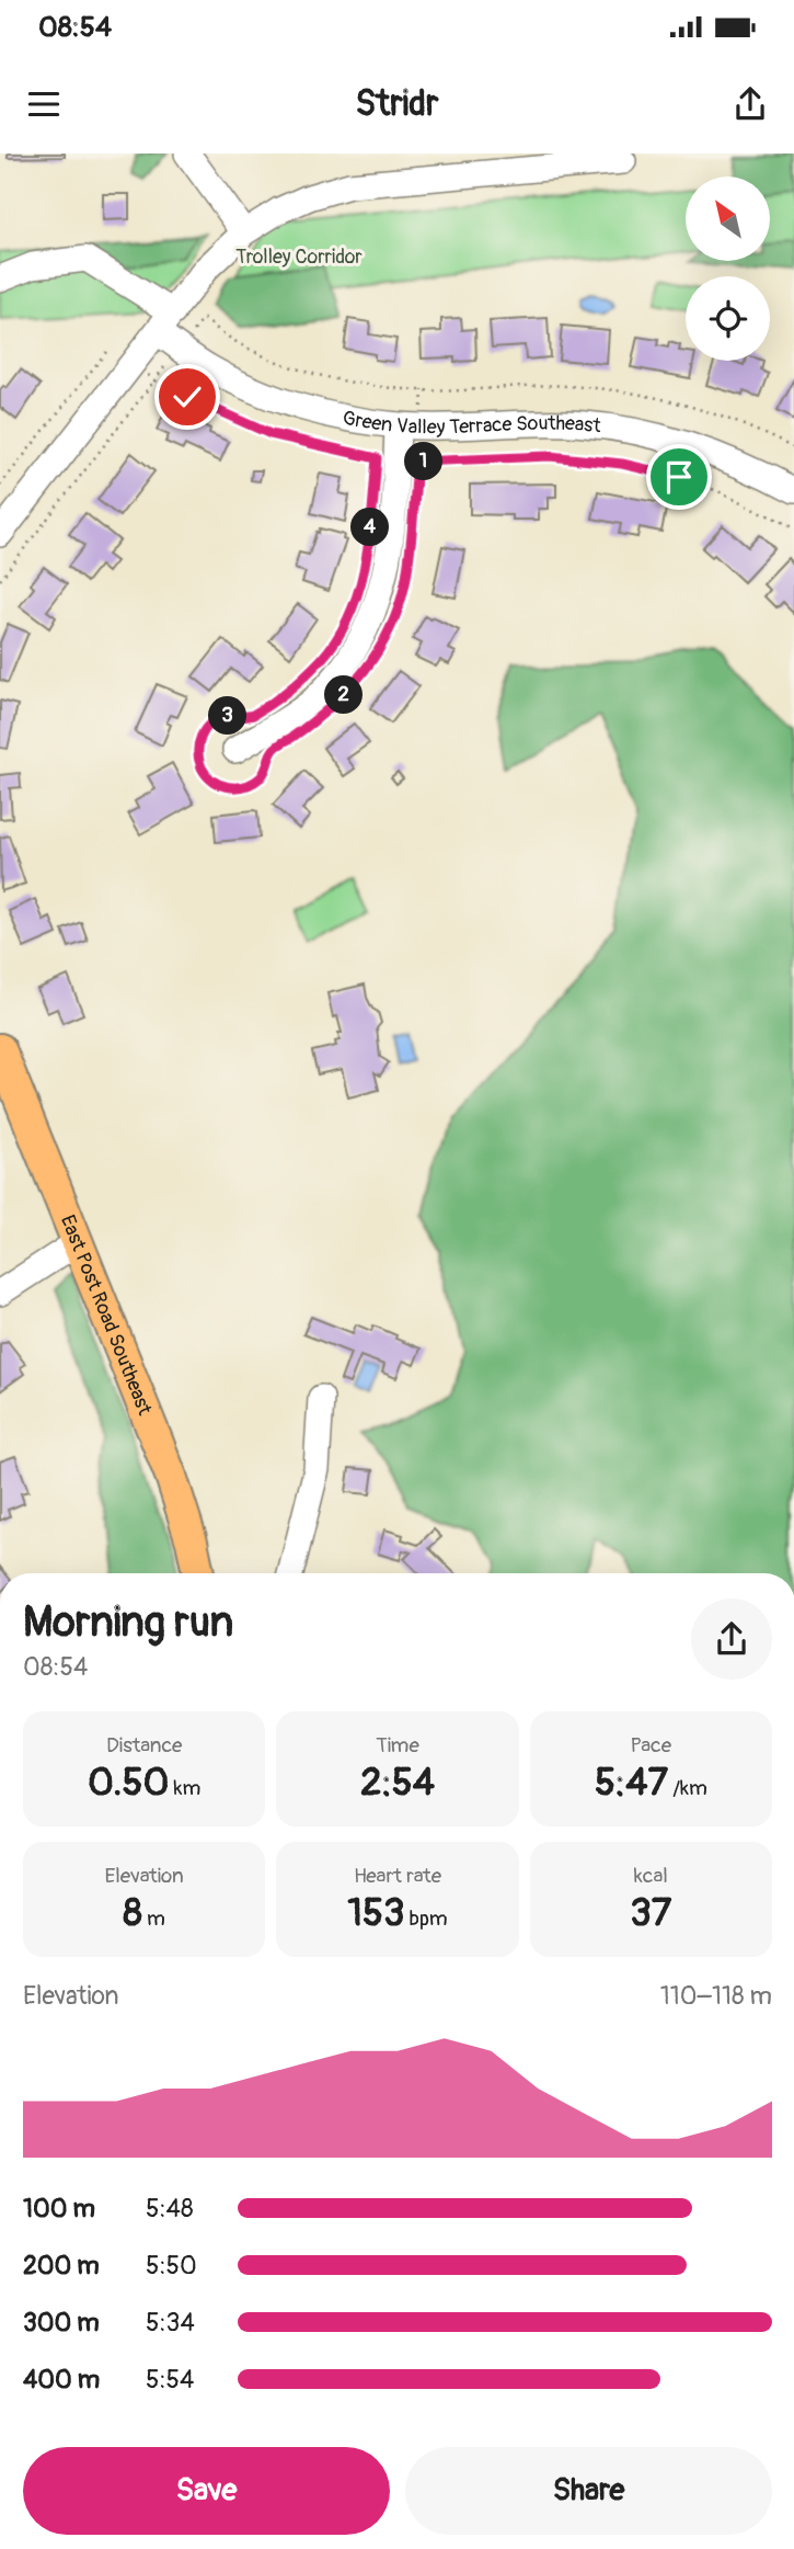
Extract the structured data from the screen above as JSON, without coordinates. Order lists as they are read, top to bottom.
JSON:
{
  "streets": {
    "main road": ["East Post Road Southeast"],
    "street": ["Green Valley Terrace Southeast"]
  },
  "parks": ["Trolley Corridor"],
  "north": "top left",
  "page": {
    "status": "08:54",
    "header": "Stridr",
    "pins": [
      "1",
      "4",
      "2",
      "3"
    ],
    "heading": ["Morning run", "08:54"],
    "stats": [
      ["Distance", "0.50 km"],
      ["Time", "2:54"],
      ["Pace", "5:47 /km"],
      ["Elevation", "8 m"],
      ["Heart rate", "153 bpm"],
      ["kcal", "37"]
    ],
    "chart": ["Elevation", "110–118 m"],
    "list": [
      {
        "name": "100 m",
        "note": "5:48"
      },
      {
        "name": "200 m",
        "note": "5:50"
      },
      {
        "name": "300 m",
        "note": "5:34"
      },
      {
        "name": "400 m",
        "note": "5:54"
      }
    ],
    "buttons": ["Save", "Share"]
  }
}
